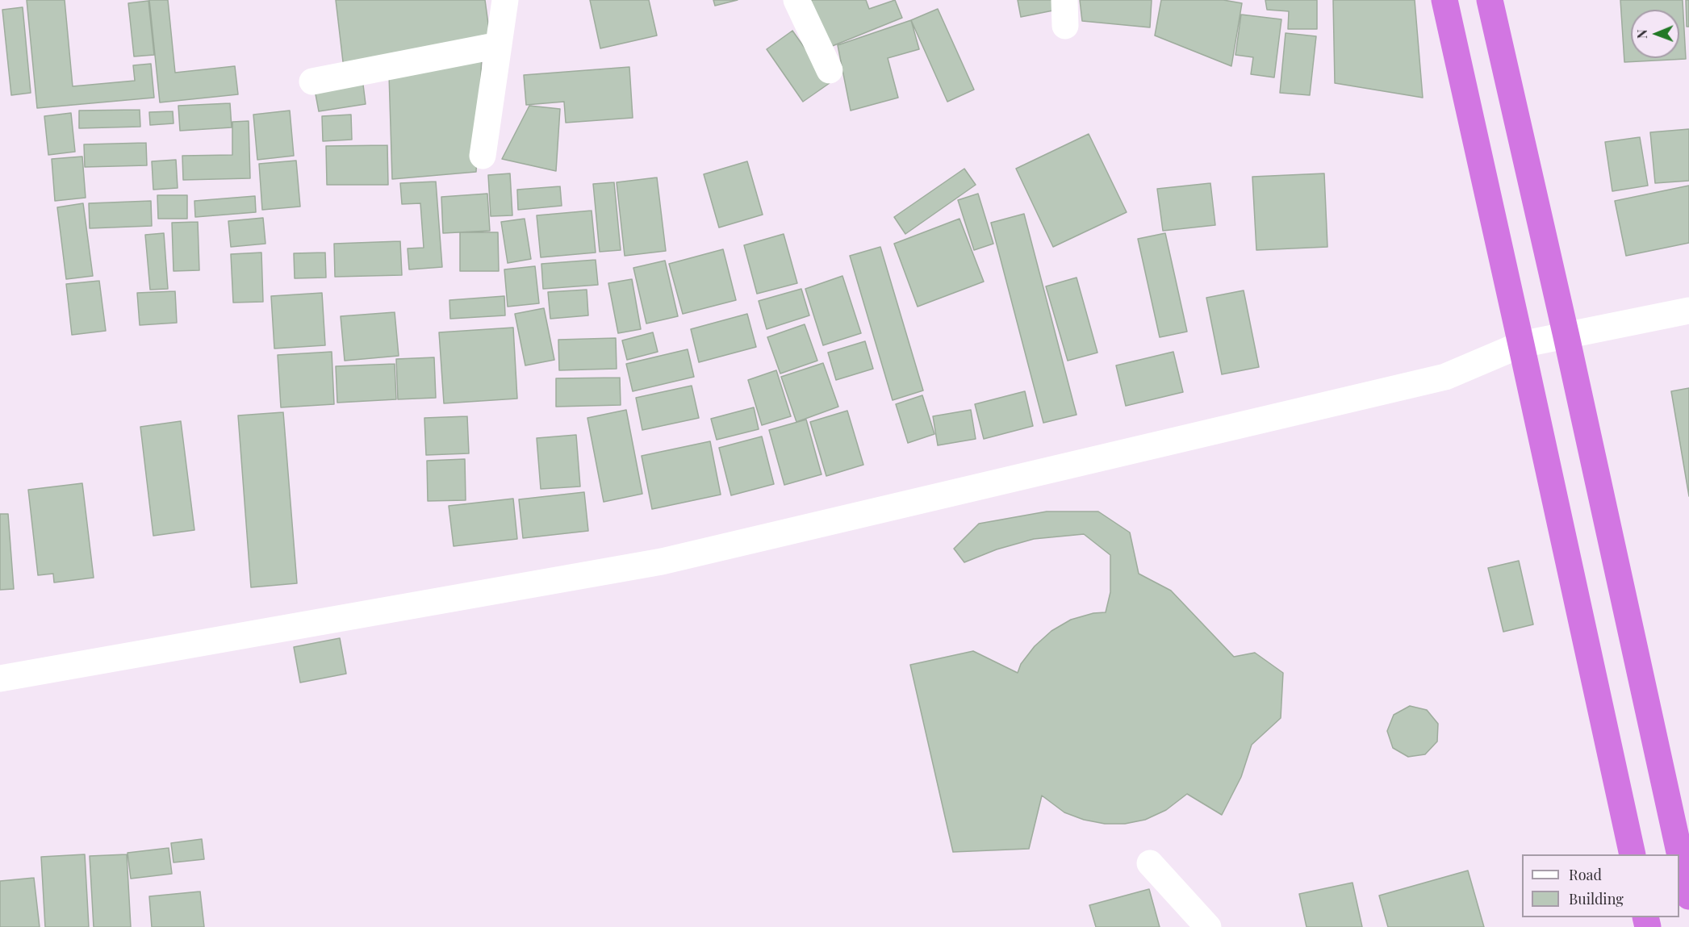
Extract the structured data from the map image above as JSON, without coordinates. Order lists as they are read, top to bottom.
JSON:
{
  "legend": ["Road", "Building"],
  "north": "left"
}
